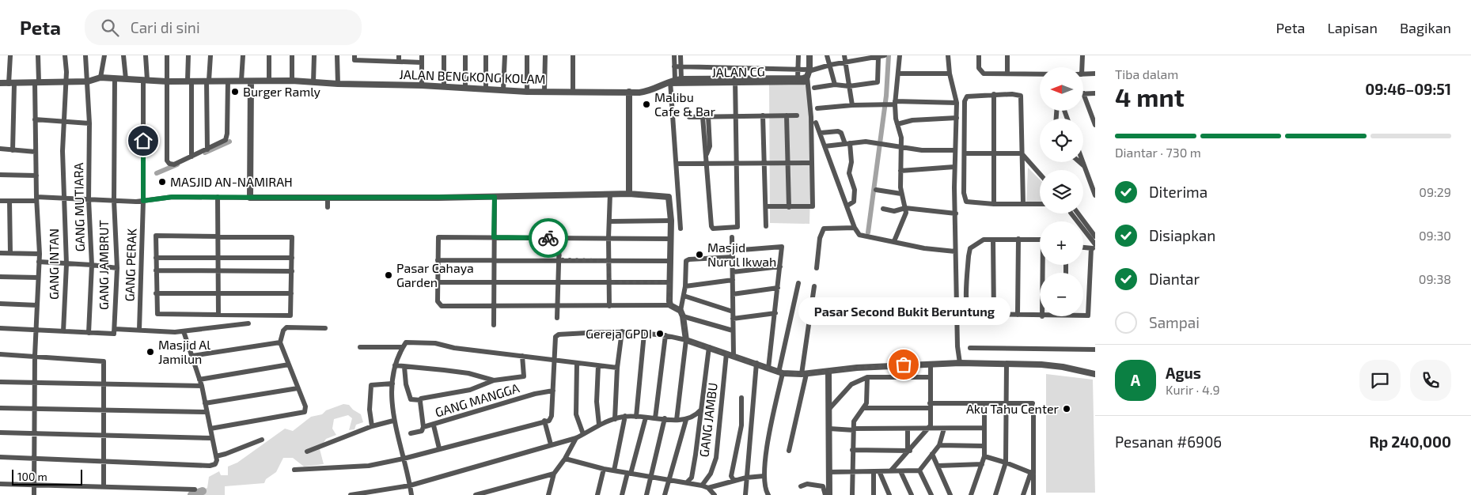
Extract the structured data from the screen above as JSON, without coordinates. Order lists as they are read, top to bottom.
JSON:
{
  "streets": {
    "street": [
      "JALAN CG",
      "JALAN BENGKONG KOLAM",
      "GANG MUTIARA",
      "GANG INTAN",
      "GANG JAMBRUT",
      "GANG PERAK",
      "GANG MANGGA",
      "GANG JAMBU"
    ]
  },
  "crossings": [
    ["JALAN CG", "JALAN BENGKONG KOLAM"],
    ["JALAN BENGKONG KOLAM", "GANG MUTIARA"],
    ["JALAN BENGKONG KOLAM", "GANG INTAN"],
    ["JALAN BENGKONG KOLAM", "GANG JAMBRUT"],
    ["JALAN BENGKONG KOLAM", "GANG PERAK"]
  ],
  "places": [
    "Burger Ramly",
    "Malibu Cafe & Bar",
    "MASJID AN-NAMIRAH",
    "Masjid Nurul Ikwah",
    "Pasar Cahaya Garden",
    "Gereja GPDI",
    "Masjid Al Jamilun",
    "Pasar Second Bukit Beruntung",
    "Aku Tahu Center"
  ],
  "scale_bar": "100 m",
  "north": "left",
  "page": {
    "header": "Peta",
    "search": "Cari di sini",
    "nav": ["Peta", "Lapisan", "Bagikan"],
    "heading": ["4 mnt", "Tiba dalam", "09:46–09:51"],
    "panel": [
      "Agus",
      "Kurir · 4.9",
      "Pesanan #6906",
      "Rp 240,000"
    ],
    "map_buttons": ["+", "−"],
    "bar": "Diantar · 730 m",
    "list": [
      ["Diterima", "09:29"],
      ["Disiapkan", "09:30"],
      ["Diantar", "09:38"],
      "Sampai"
    ],
    "bubble": "Pasar Second Bukit Beruntung",
    "round": "A",
    "scale": "100 m"
  }
}
